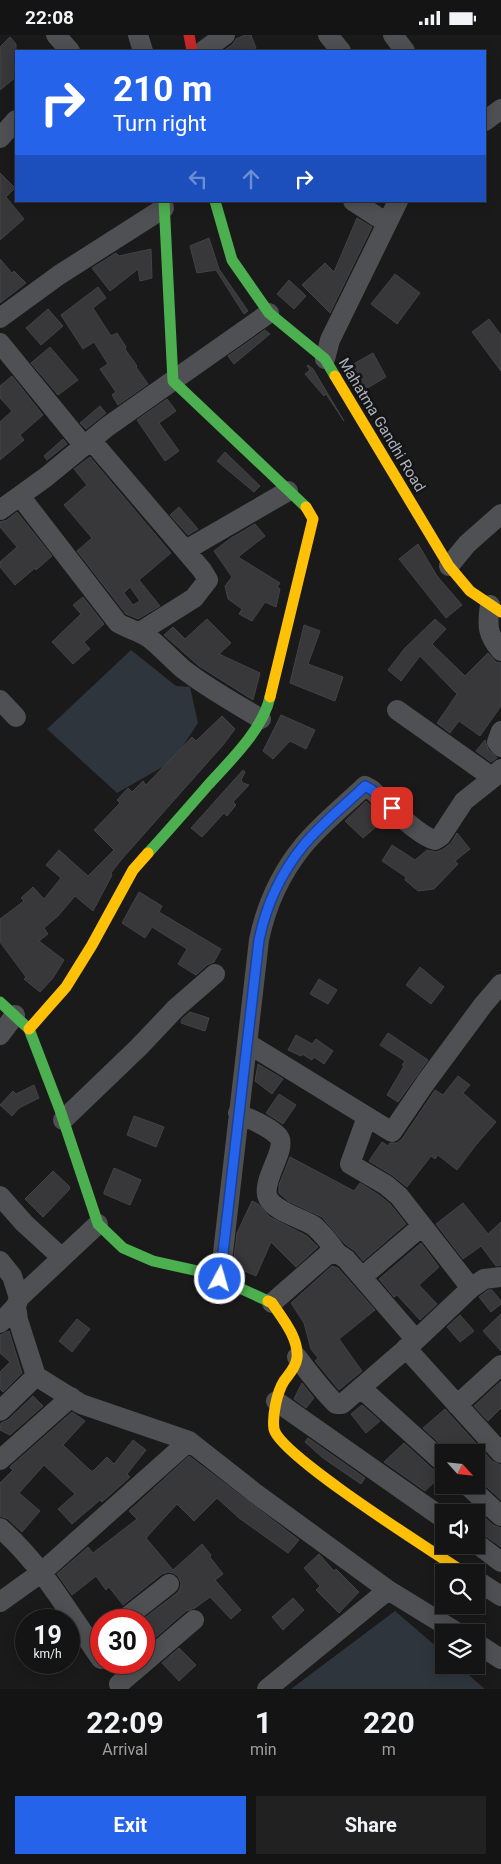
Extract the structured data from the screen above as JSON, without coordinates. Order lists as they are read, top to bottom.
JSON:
{
  "streets": {
    "street": ["Mahatma Gandhi Road"]
  },
  "north": "bottom right",
  "page": {
    "status": "22:08",
    "turn": ["210 m", "Turn right"],
    "speed": "19 km/h",
    "limit": "30",
    "eta": [
      "22:09",
      "Arrival",
      "1",
      "min",
      "220",
      "m"
    ],
    "buttons": ["Exit", "Share"]
  }
}
